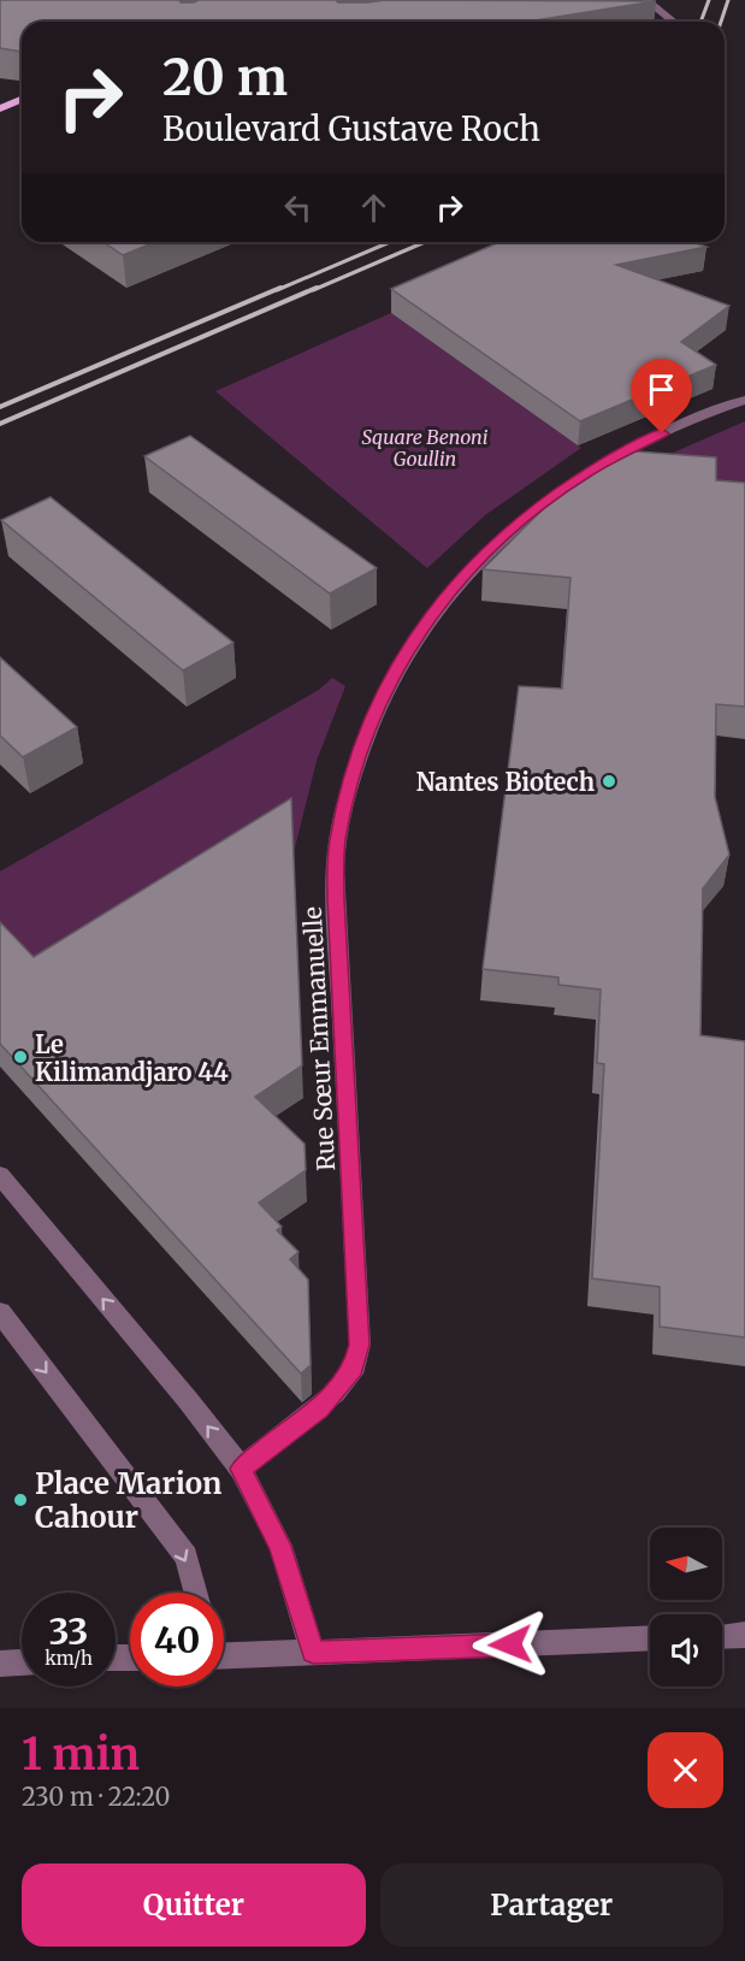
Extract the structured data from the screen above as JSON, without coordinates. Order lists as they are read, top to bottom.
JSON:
{
  "streets": {
    "street": ["Rue Sœur Emmanuelle"]
  },
  "parks": ["Square Benoni Goullin"],
  "places": ["Nantes Biotech", "Le Kilimandjaro 44", "Place Marion Cahour"],
  "north": "left",
  "page": {
    "turn": ["20 m", "Boulevard Gustave Roch"],
    "speed": "33 km/h",
    "limit": "40",
    "heading": ["1 min", "230 m · 22:20"],
    "buttons": ["Quitter", "Partager"]
  }
}
